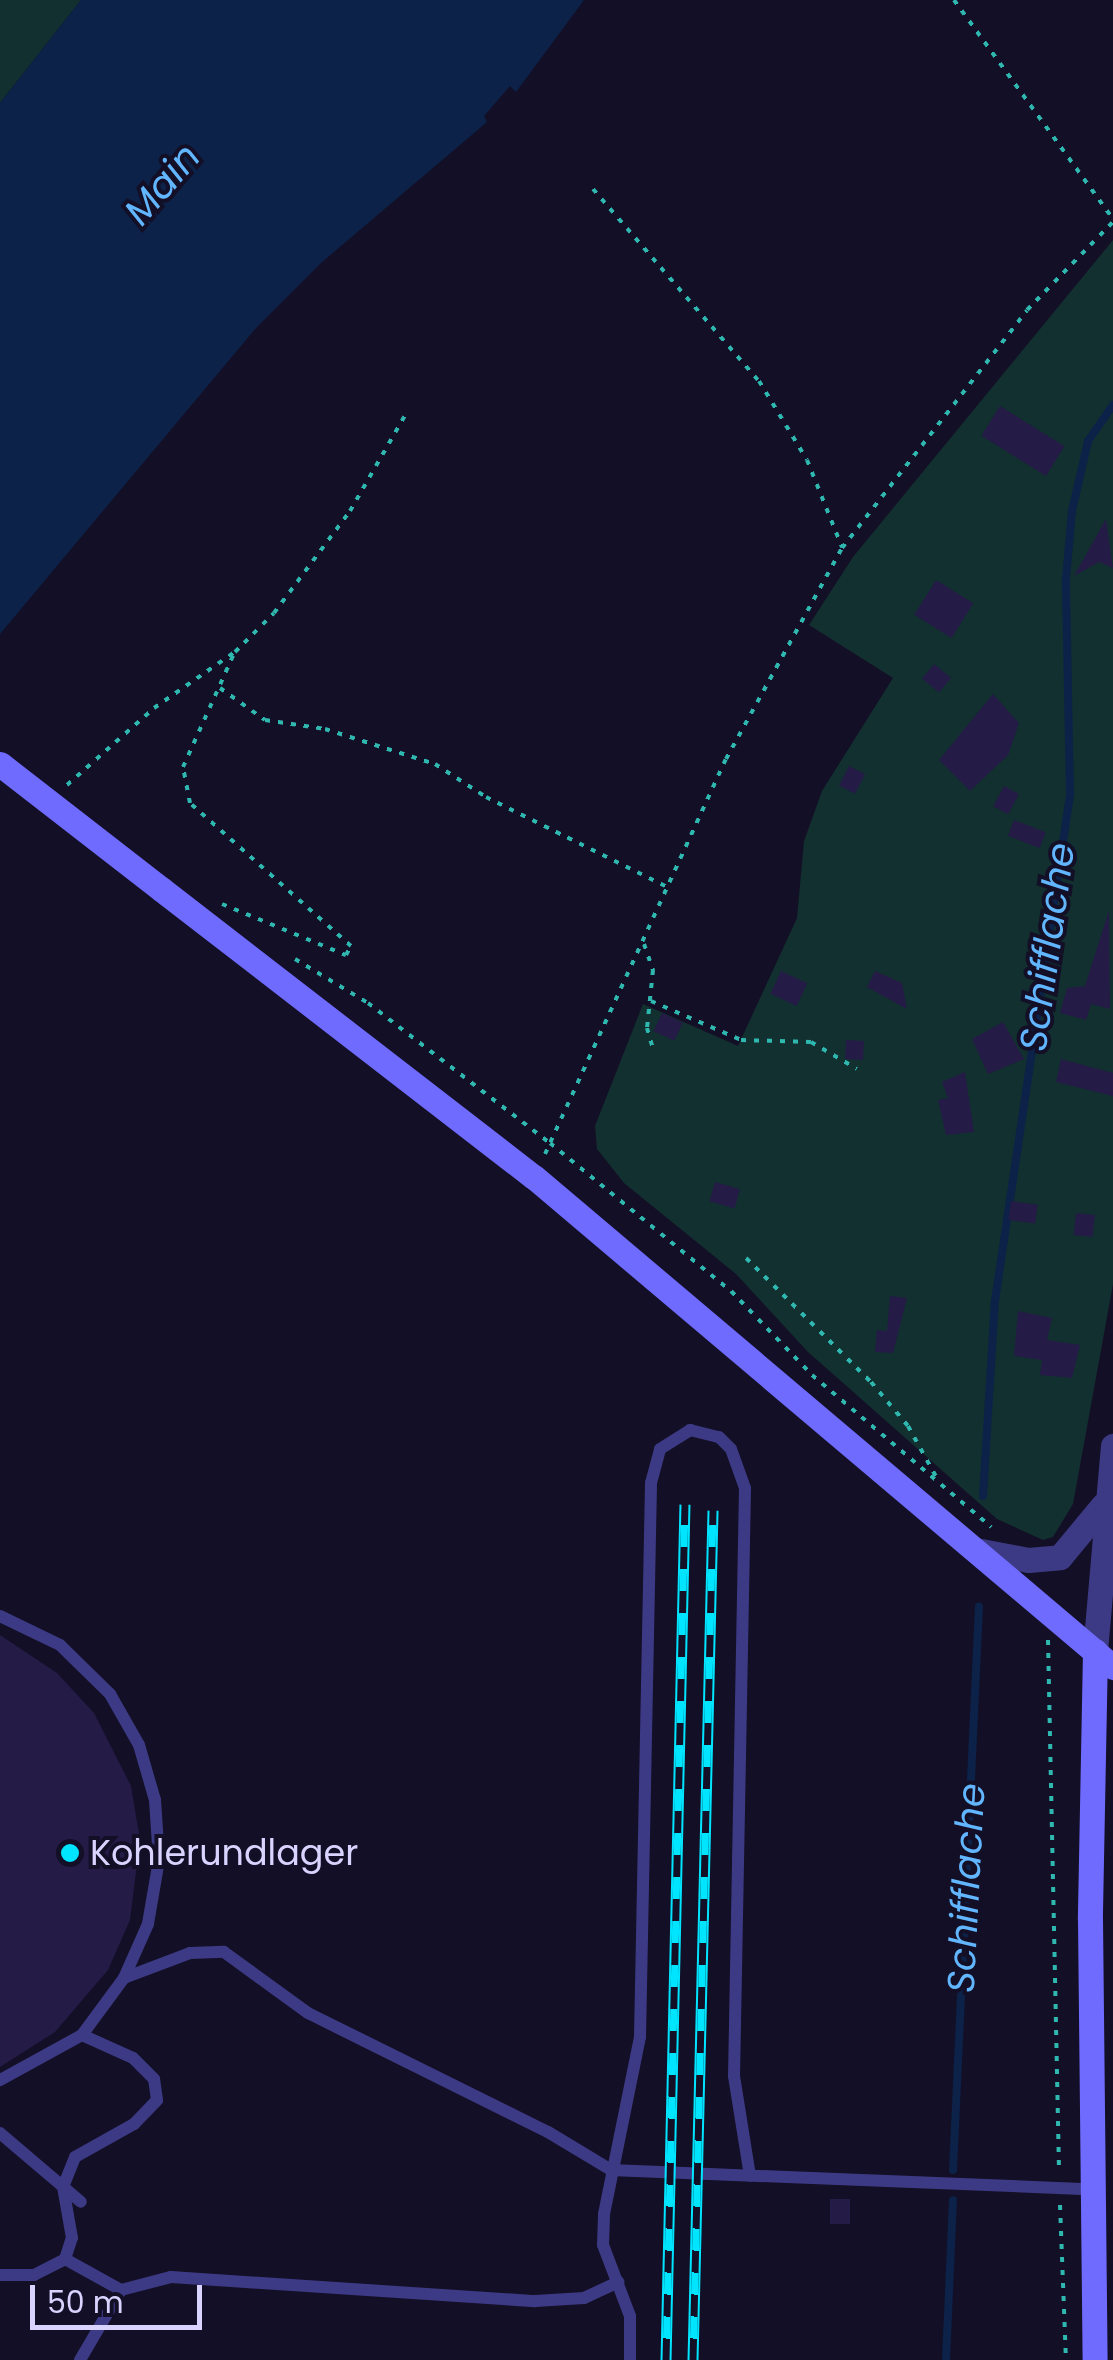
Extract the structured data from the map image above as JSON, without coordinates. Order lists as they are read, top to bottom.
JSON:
{
  "water": ["Main", "Schifflache"],
  "places": ["Kohlerundlager"],
  "scale_bar": "50 m"
}
